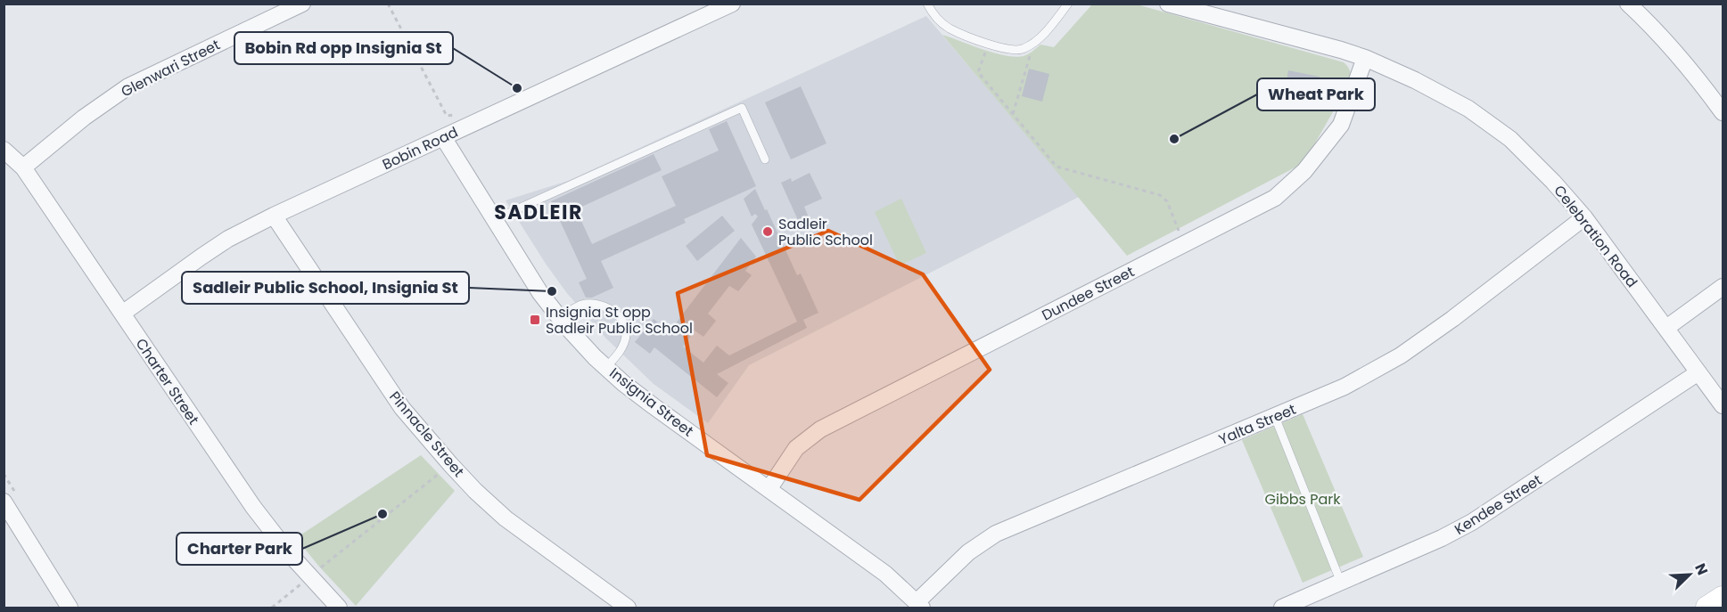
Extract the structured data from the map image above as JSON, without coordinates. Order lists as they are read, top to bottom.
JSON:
{
  "streets": {
    "street": [
      "Glenwari Street",
      "Bobin Road",
      "Celebration Road",
      "Dundee Street",
      "Charter Street",
      "Insignia Street",
      "Yalta Street",
      "Pinnacle Street",
      "Kendee Street"
    ]
  },
  "crossings": [
    ["Glenwari Street", "Charter Street"],
    ["Bobin Road", "Charter Street"],
    ["Bobin Road", "Insignia Street"],
    ["Bobin Road", "Pinnacle Street"],
    ["Celebration Road", "Dundee Street"],
    ["Celebration Road", "Yalta Street"],
    ["Celebration Road", "Kendee Street"],
    ["Dundee Street", "Insignia Street"],
    ["Insignia Street", "Yalta Street"]
  ],
  "districts": ["SADLEIR"],
  "parks": ["Gibbs Park"],
  "places": {
    "other": [
      "Bobin Rd opp Insignia St",
      "Wheat Park",
      "Sadleir Public School",
      "Sadleir Public School, Insignia St",
      "Charter Park"
    ],
    "transit": ["Insignia St opp Sadleir Public School"]
  },
  "north": "top right"
}
